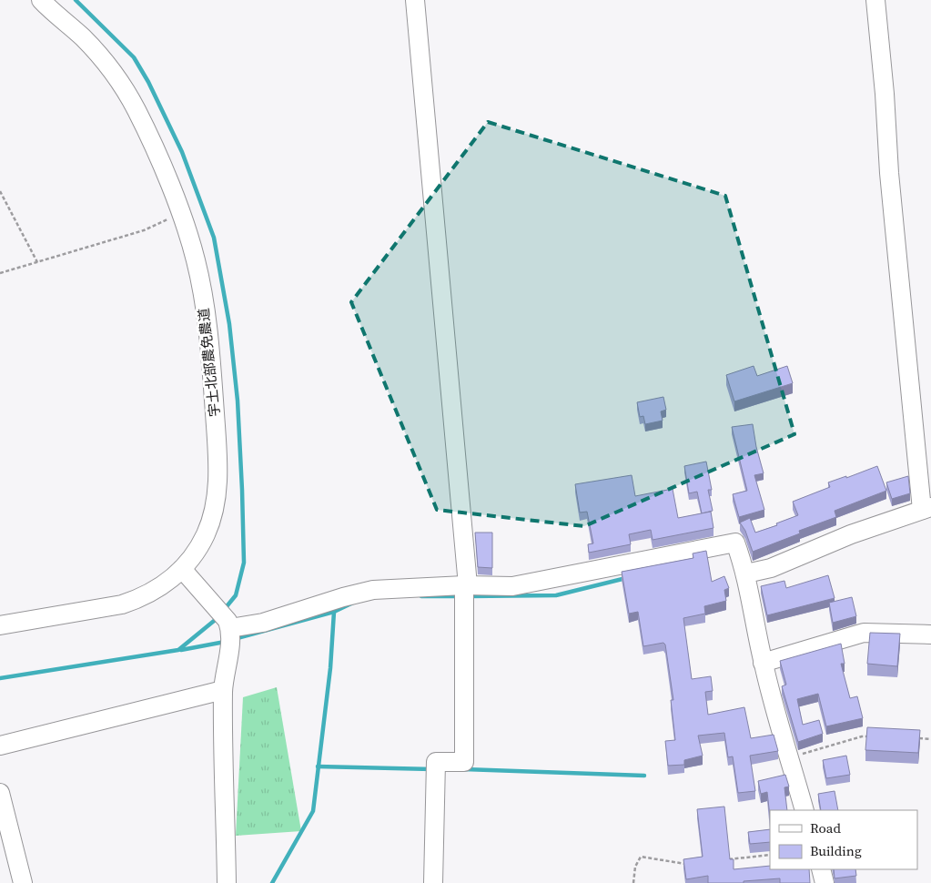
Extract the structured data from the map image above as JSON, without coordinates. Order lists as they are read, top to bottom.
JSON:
{
  "streets": {
    "street": ["宇土北部農免農道"]
  },
  "legend": ["Road", "Building"]
}
